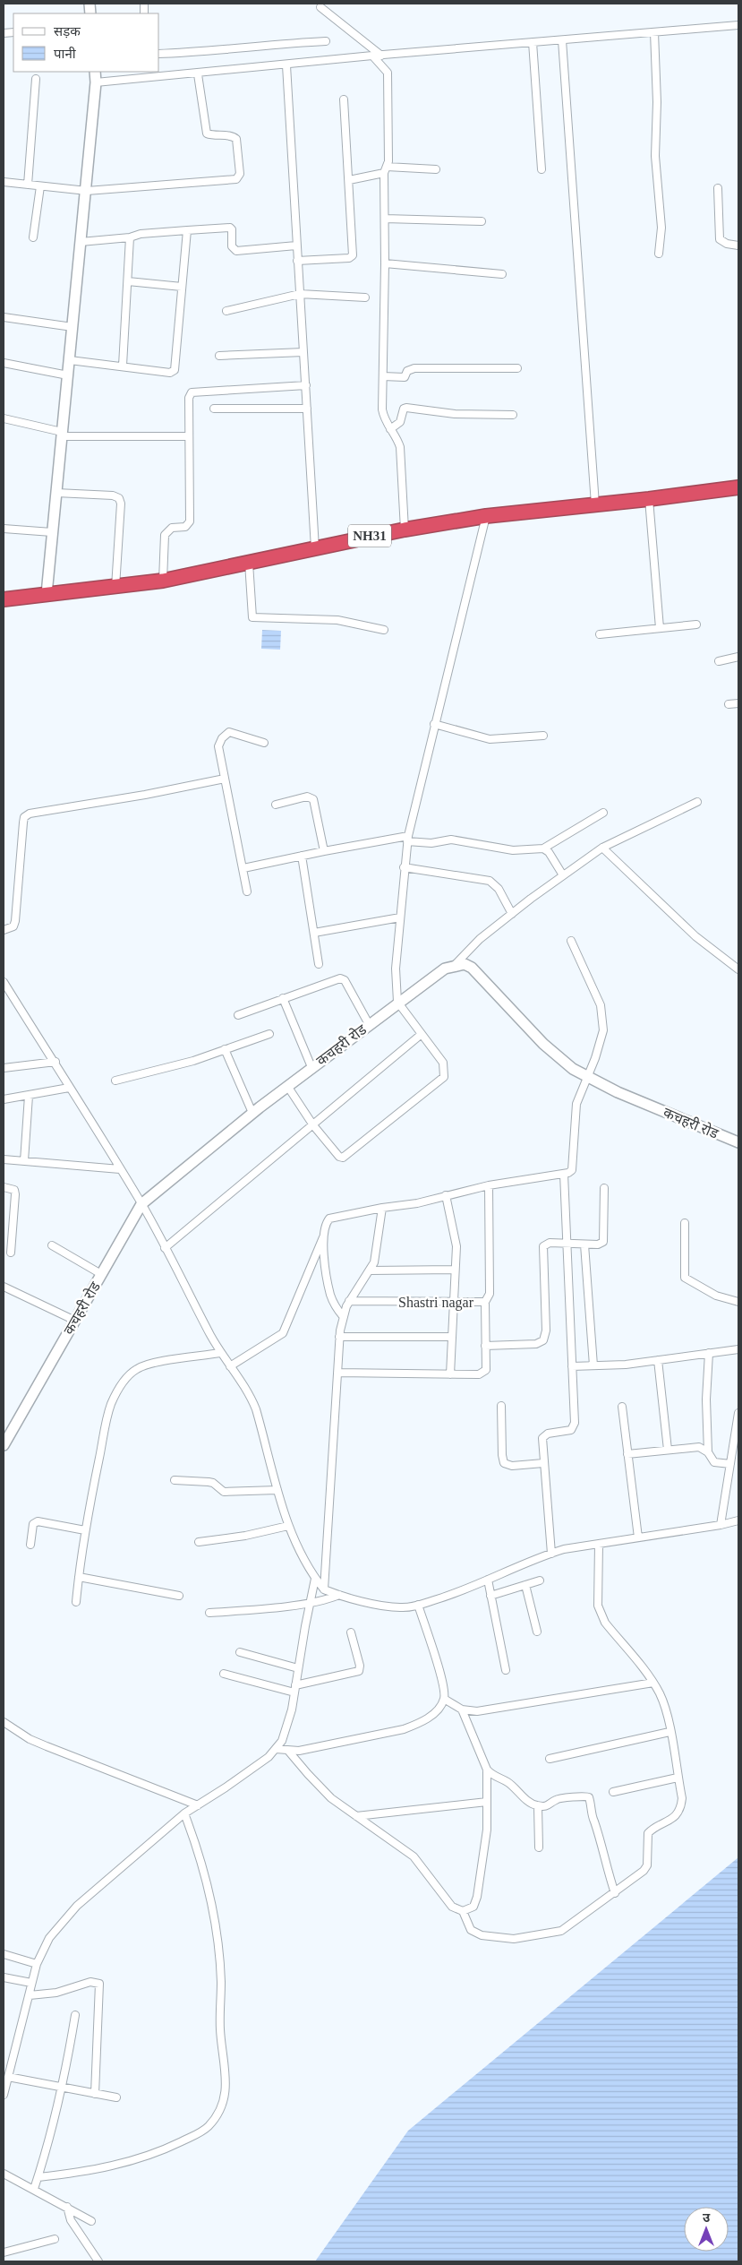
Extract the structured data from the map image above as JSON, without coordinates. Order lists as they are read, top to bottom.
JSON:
{
  "streets": {
    "highway": ["NH31"],
    "main road": ["कचहरी रोड"],
    "street": ["Shastri nagar"]
  },
  "legend": ["सड़क", "पानी"],
  "north": "top"
}
